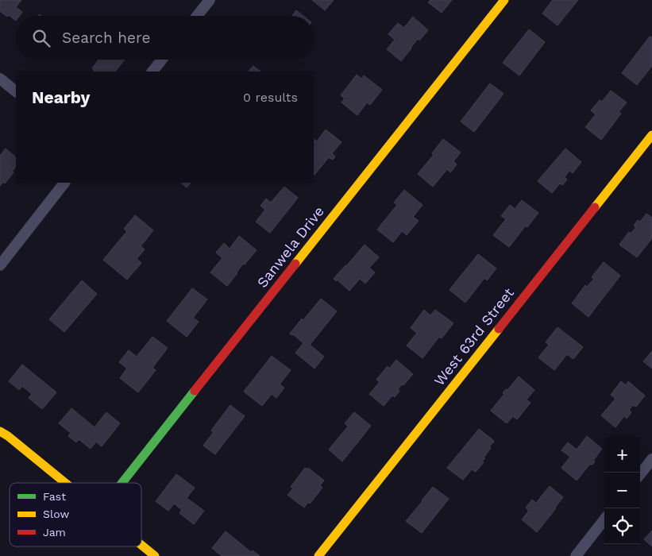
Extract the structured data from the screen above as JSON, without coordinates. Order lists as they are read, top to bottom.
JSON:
{
  "streets": {
    "street": ["Sanwela Drive", "West 63rd Street"]
  },
  "legend": ["Fast", "Slow", "Jam"],
  "page": {
    "search": "Search here",
    "heading": ["Nearby", "0 results"],
    "map_buttons": ["+", "−"]
  }
}
